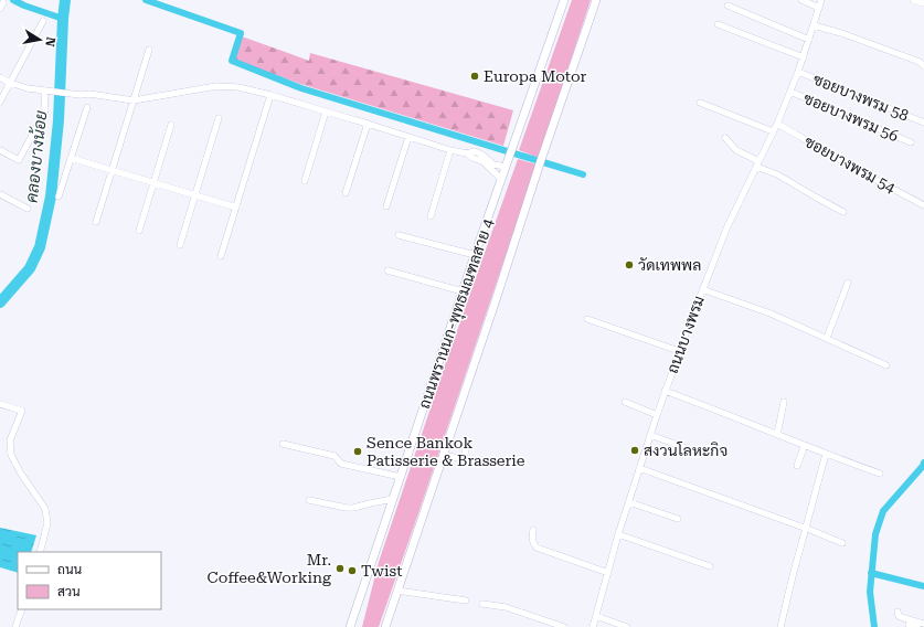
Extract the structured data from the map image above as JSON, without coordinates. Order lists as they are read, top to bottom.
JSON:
{
  "streets": {
    "main road": ["ถนนพรานนก-พุทธมณฑลสาย 4"],
    "street": [
      "ซอยบางพรม 58",
      "ซอยบางพรม 56",
      "ซอยบางพรม 54",
      "ถนนบางพรม"
    ]
  },
  "crossings": [
    ["ซอยบางพรม 58", "ถนนบางพรม"],
    ["ซอยบางพรม 56", "ถนนบางพรม"],
    ["ซอยบางพรม 54", "ถนนบางพรม"]
  ],
  "water": ["คลองบางน้อย"],
  "places": [
    "Europa Motor",
    "วัดเทพพล",
    "สงวนโลหะกิจ",
    "Sence Bankok Patisserie & Brasserie",
    "Mr. Coffee&Working",
    "Twist"
  ],
  "legend": ["ถนน", "สวน"],
  "north": "right"
}
